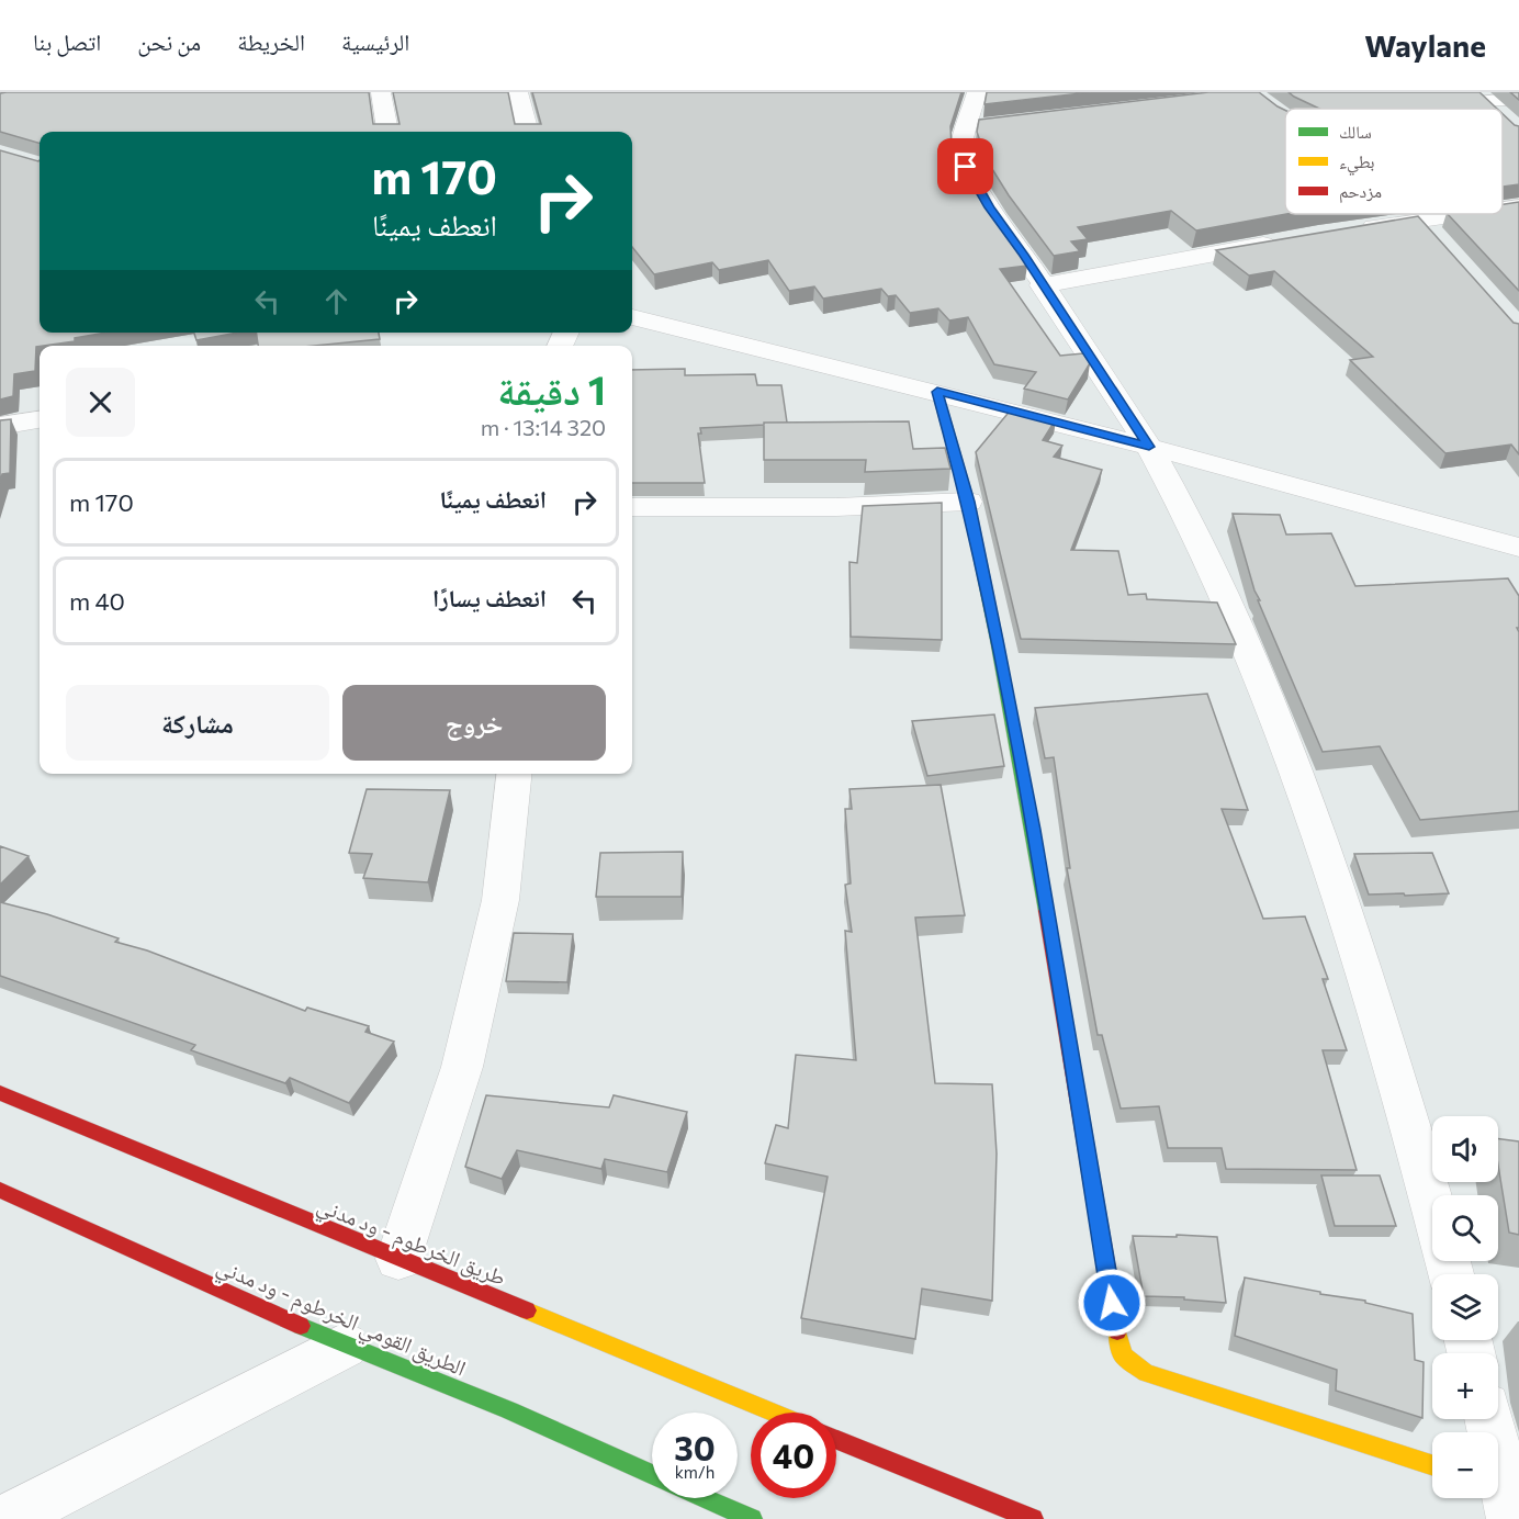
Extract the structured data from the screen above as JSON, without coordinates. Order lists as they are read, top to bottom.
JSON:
{
  "streets": {
    "main road": ["طريق الخرطوم - ود مدني", "الطريق القومي الخرطوم - ود مدني"]
  },
  "legend": ["سالك", "بطيء", "مزدحم"],
  "page": {
    "header": "Waylane",
    "nav": [
      "الرئيسية",
      "الخريطة",
      "من نحن",
      "اتصل بنا"
    ],
    "turn": ["170 m", "انعطف يمينًا"],
    "heading": ["1 دقيقة", "320 m · 13:14"],
    "list": [
      {
        "name": "انعطف يمينًا",
        "value": "170 m"
      },
      {
        "name": "انعطف يسارًا",
        "value": "40 m"
      }
    ],
    "buttons": ["خروج", "مشاركة"],
    "map_buttons": ["+", "−"],
    "speed": "30 km/h",
    "limit": "40"
  }
}
